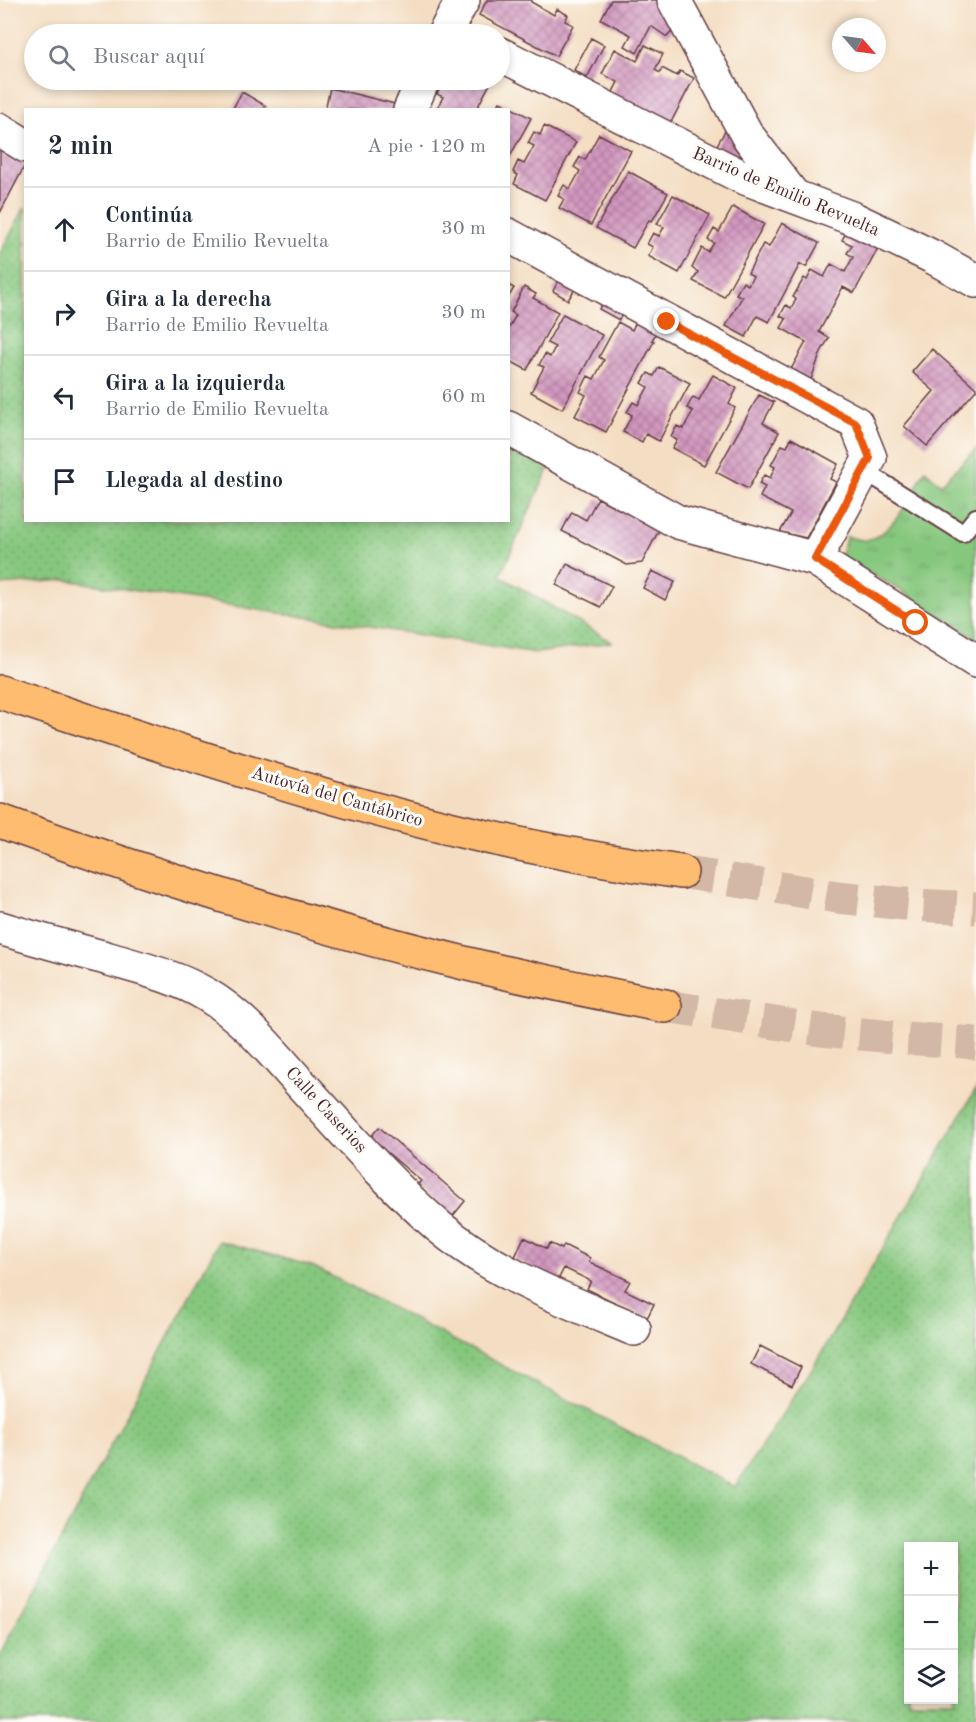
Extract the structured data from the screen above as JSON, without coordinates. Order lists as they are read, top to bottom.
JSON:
{
  "streets": {
    "highway": ["Autovía del Cantábrico"],
    "street": ["Barrio de Emilio Revuelta", "Calle Caserios"]
  },
  "north": "bottom right",
  "page": {
    "search": "Buscar aquí",
    "heading": ["2 min", "A pie · 120 m"],
    "list": [
      ["Continúa", "Barrio de Emilio Revuelta", "30 m"],
      ["Gira a la derecha", "Barrio de Emilio Revuelta", "30 m"],
      ["Gira a la izquierda", "Barrio de Emilio Revuelta", "60 m"],
      "Llegada al destino"
    ],
    "map_buttons": ["+", "−"]
  }
}
